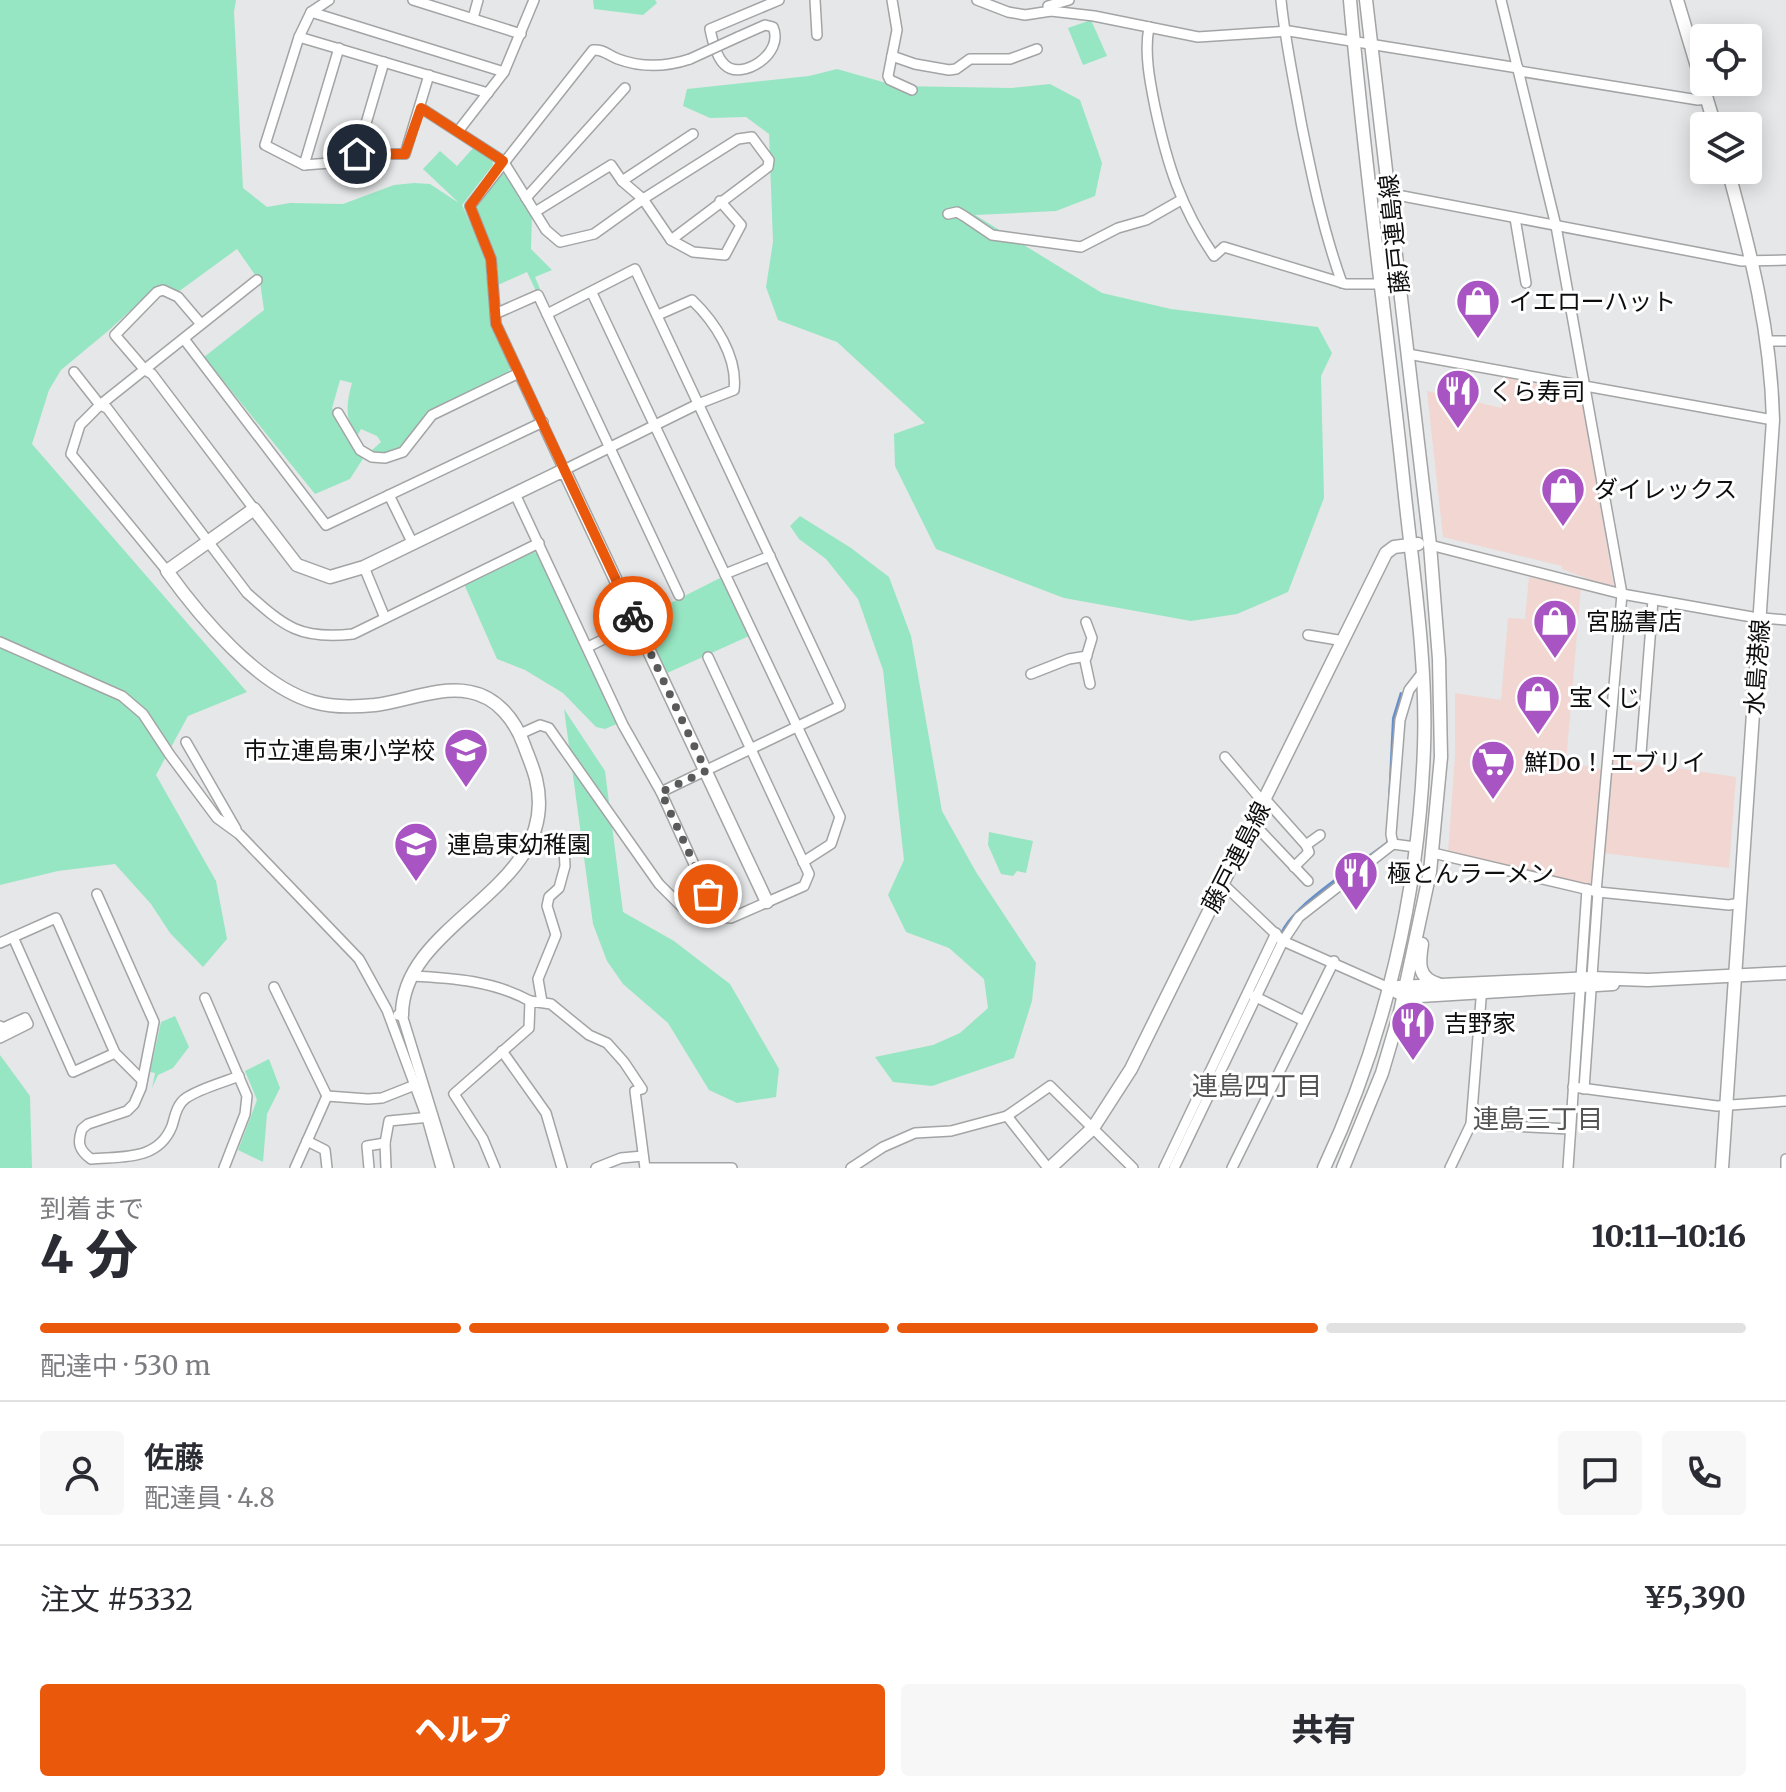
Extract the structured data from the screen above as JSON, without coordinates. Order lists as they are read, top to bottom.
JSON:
{
  "streets": {
    "street": ["藤戸連島線", "水島港線"]
  },
  "districts": ["連島四丁目", "連島三丁目"],
  "places": {
    "shop": [
      "イエローハット",
      "ダイレックス",
      "宮脇書店",
      "宝くじ"
    ],
    "restaurant": ["くら寿司", "極とんラーメン", "吉野家"],
    "school or university": ["市立連島東小学校", "連島東幼稚園"],
    "supermarket": ["鮮Do！ エブリイ"]
  },
  "page": {
    "heading": ["4 分", "到着まで", "10:11–10:16"],
    "panel": [
      "佐藤",
      "配達員 · 4.8",
      "注文 #5332",
      "¥5,390"
    ],
    "bar": "配達中 · 530 m",
    "buttons": ["ヘルプ", "共有"]
  }
}
